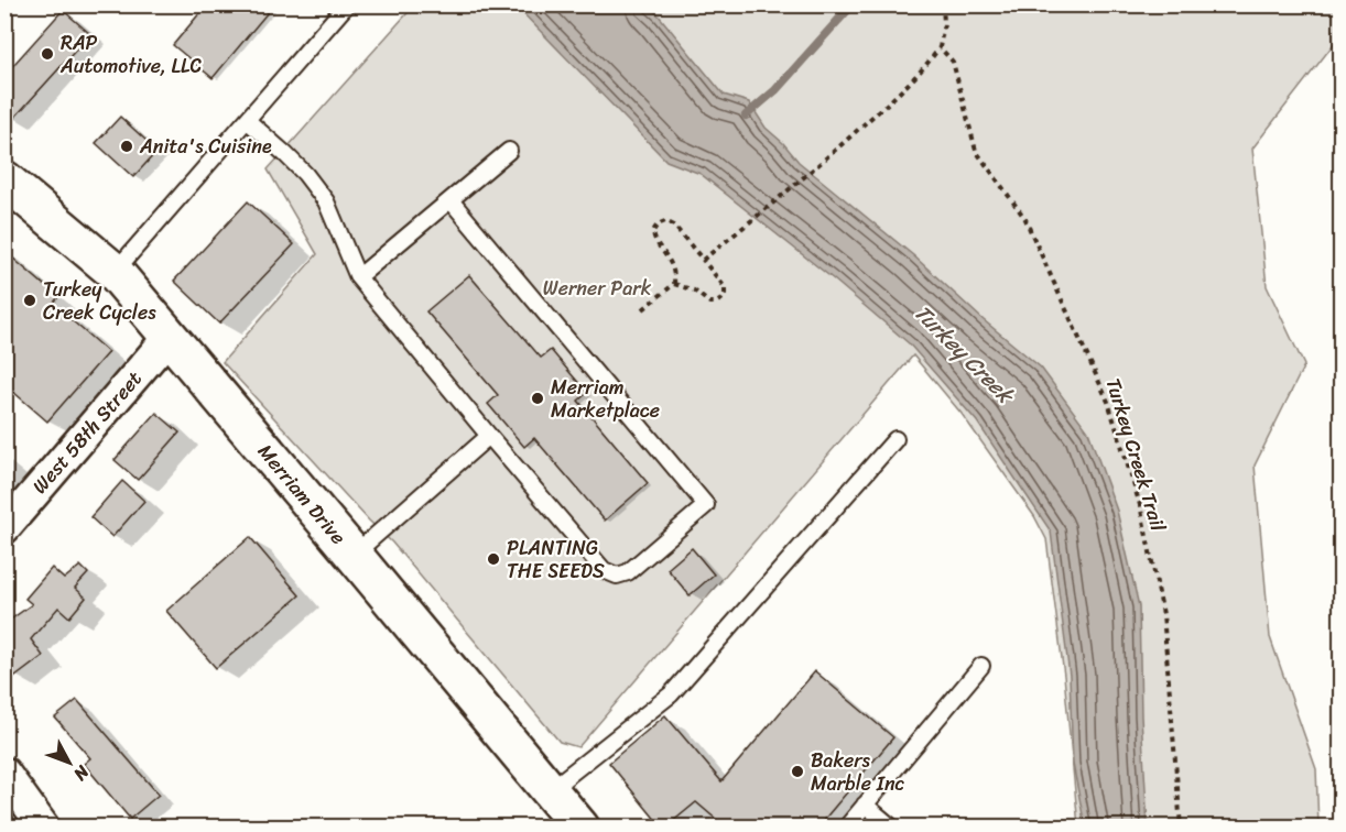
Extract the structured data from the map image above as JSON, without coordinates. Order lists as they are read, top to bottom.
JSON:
{
  "streets": {
    "main road": ["Merriam Drive"],
    "street": ["West 58th Street"],
    "path": ["Turkey Creek Trail"]
  },
  "crossings": [
    ["West 58th Street", "Merriam Drive"]
  ],
  "water": ["Turkey Creek"],
  "parks": ["Werner Park"],
  "places": [
    "RAP Automotive, LLC",
    "Anita's Cuisine",
    "Turkey Creek Cycles",
    "Merriam Marketplace",
    "PLANTING THE SEEDS",
    "Bakers Marble Inc"
  ],
  "north": "bottom right"
}
